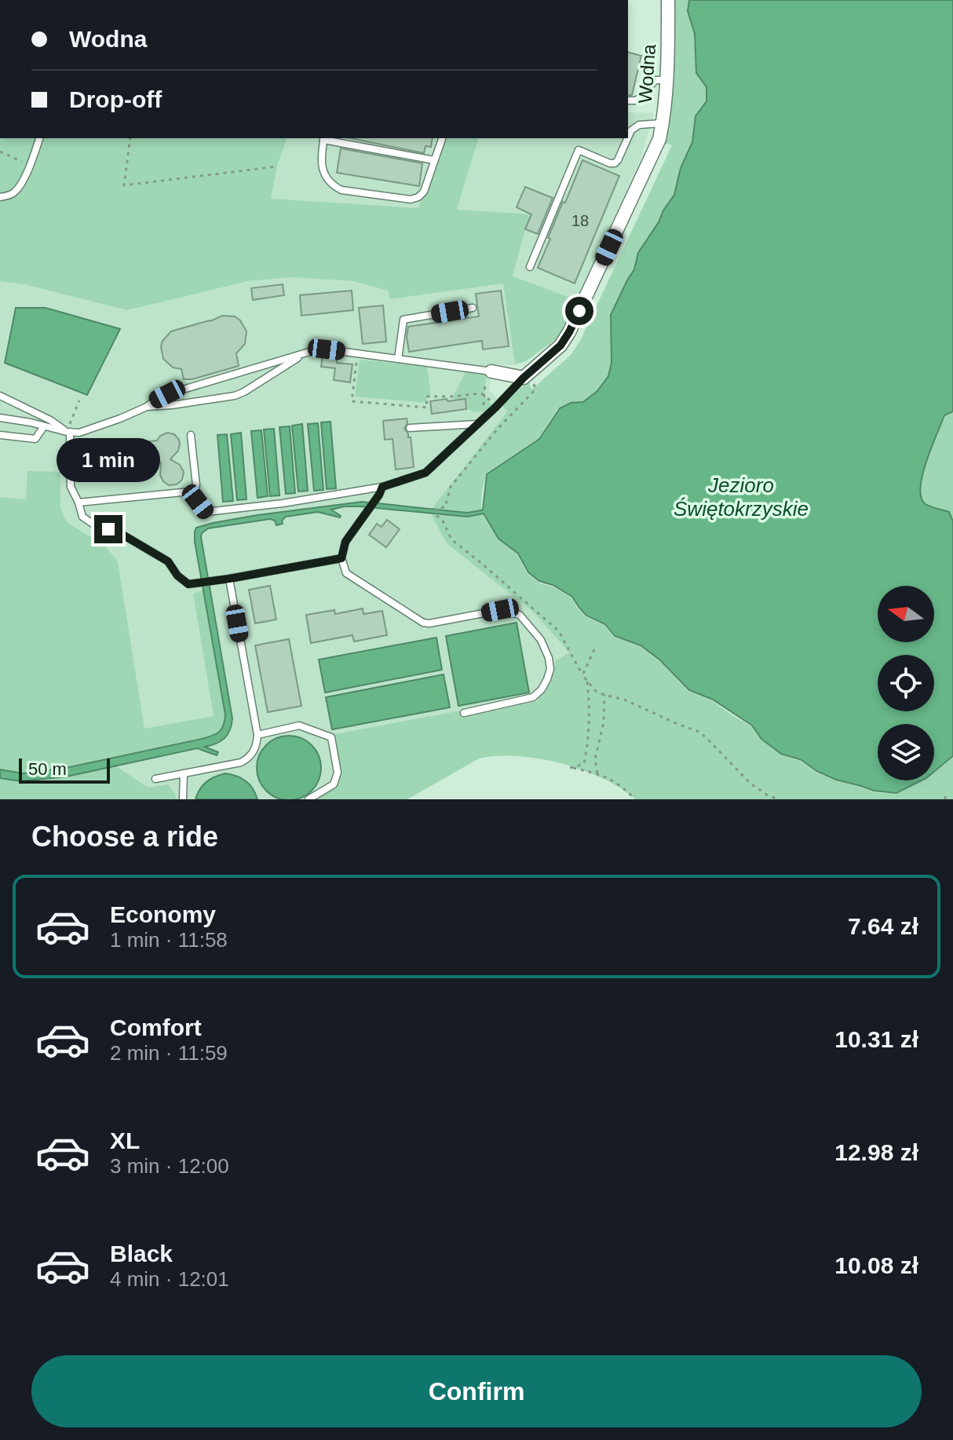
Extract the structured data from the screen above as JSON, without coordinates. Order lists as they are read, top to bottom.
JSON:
{
  "streets": {
    "street": ["Wodna"]
  },
  "water": ["Jezioro Świętokrzyskie"],
  "house_numbers": ["18"],
  "scale_bar": "50 m",
  "north": "left",
  "page": {
    "banner": ["Wodna", "Drop-off"],
    "bubble": "1 min",
    "scale": "50 m",
    "heading": "Choose a ride",
    "list": [
      {
        "name": "Economy",
        "note": "1 min · 11:58",
        "value": "7.64 zł"
      },
      {
        "name": "Comfort",
        "note": "2 min · 11:59",
        "value": "10.31 zł"
      },
      {
        "name": "XL",
        "note": "3 min · 12:00",
        "value": "12.98 zł"
      },
      {
        "name": "Black",
        "note": "4 min · 12:01",
        "value": "10.08 zł"
      }
    ],
    "buttons": "Confirm"
  }
}
